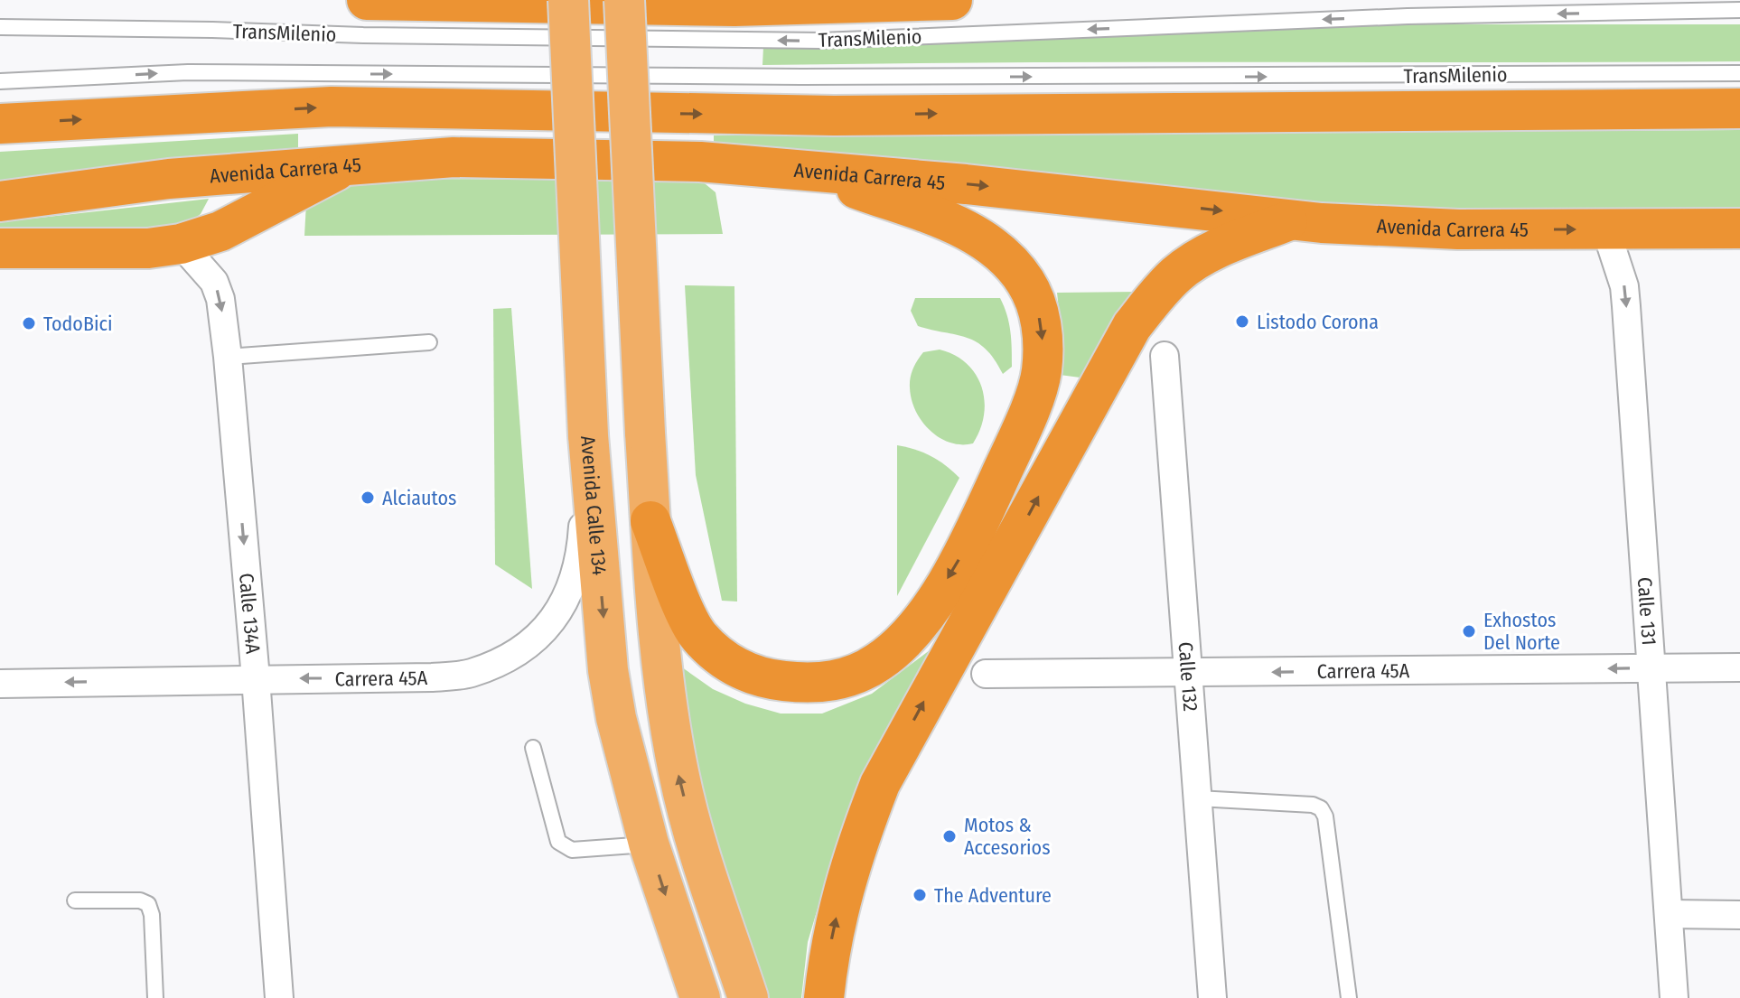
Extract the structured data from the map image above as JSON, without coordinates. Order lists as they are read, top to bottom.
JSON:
{
  "streets": {
    "highway": ["Avenida Carrera 45"],
    "main road": ["Avenida Calle 134"],
    "street": [
      "Calle 131",
      "Calle 134A",
      "Carrera 45A",
      "Calle 132"
    ],
    "lane": ["TransMilenio"]
  },
  "crossings": [
    ["Avenida Carrera 45", "Calle 131"],
    ["Avenida Calle 134", "Carrera 45A"],
    ["Calle 131", "Carrera 45A"],
    ["Calle 134A", "Carrera 45A"],
    ["Carrera 45A", "Calle 132"]
  ],
  "one_way": ["Calle 131", "Calle 134A", "Carrera 45A"],
  "places": [
    "Listodo Corona",
    "TodoBici",
    "Alciautos",
    "Exhostos Del Norte",
    "Motos & Accesorios",
    "The Adventure"
  ]
}
